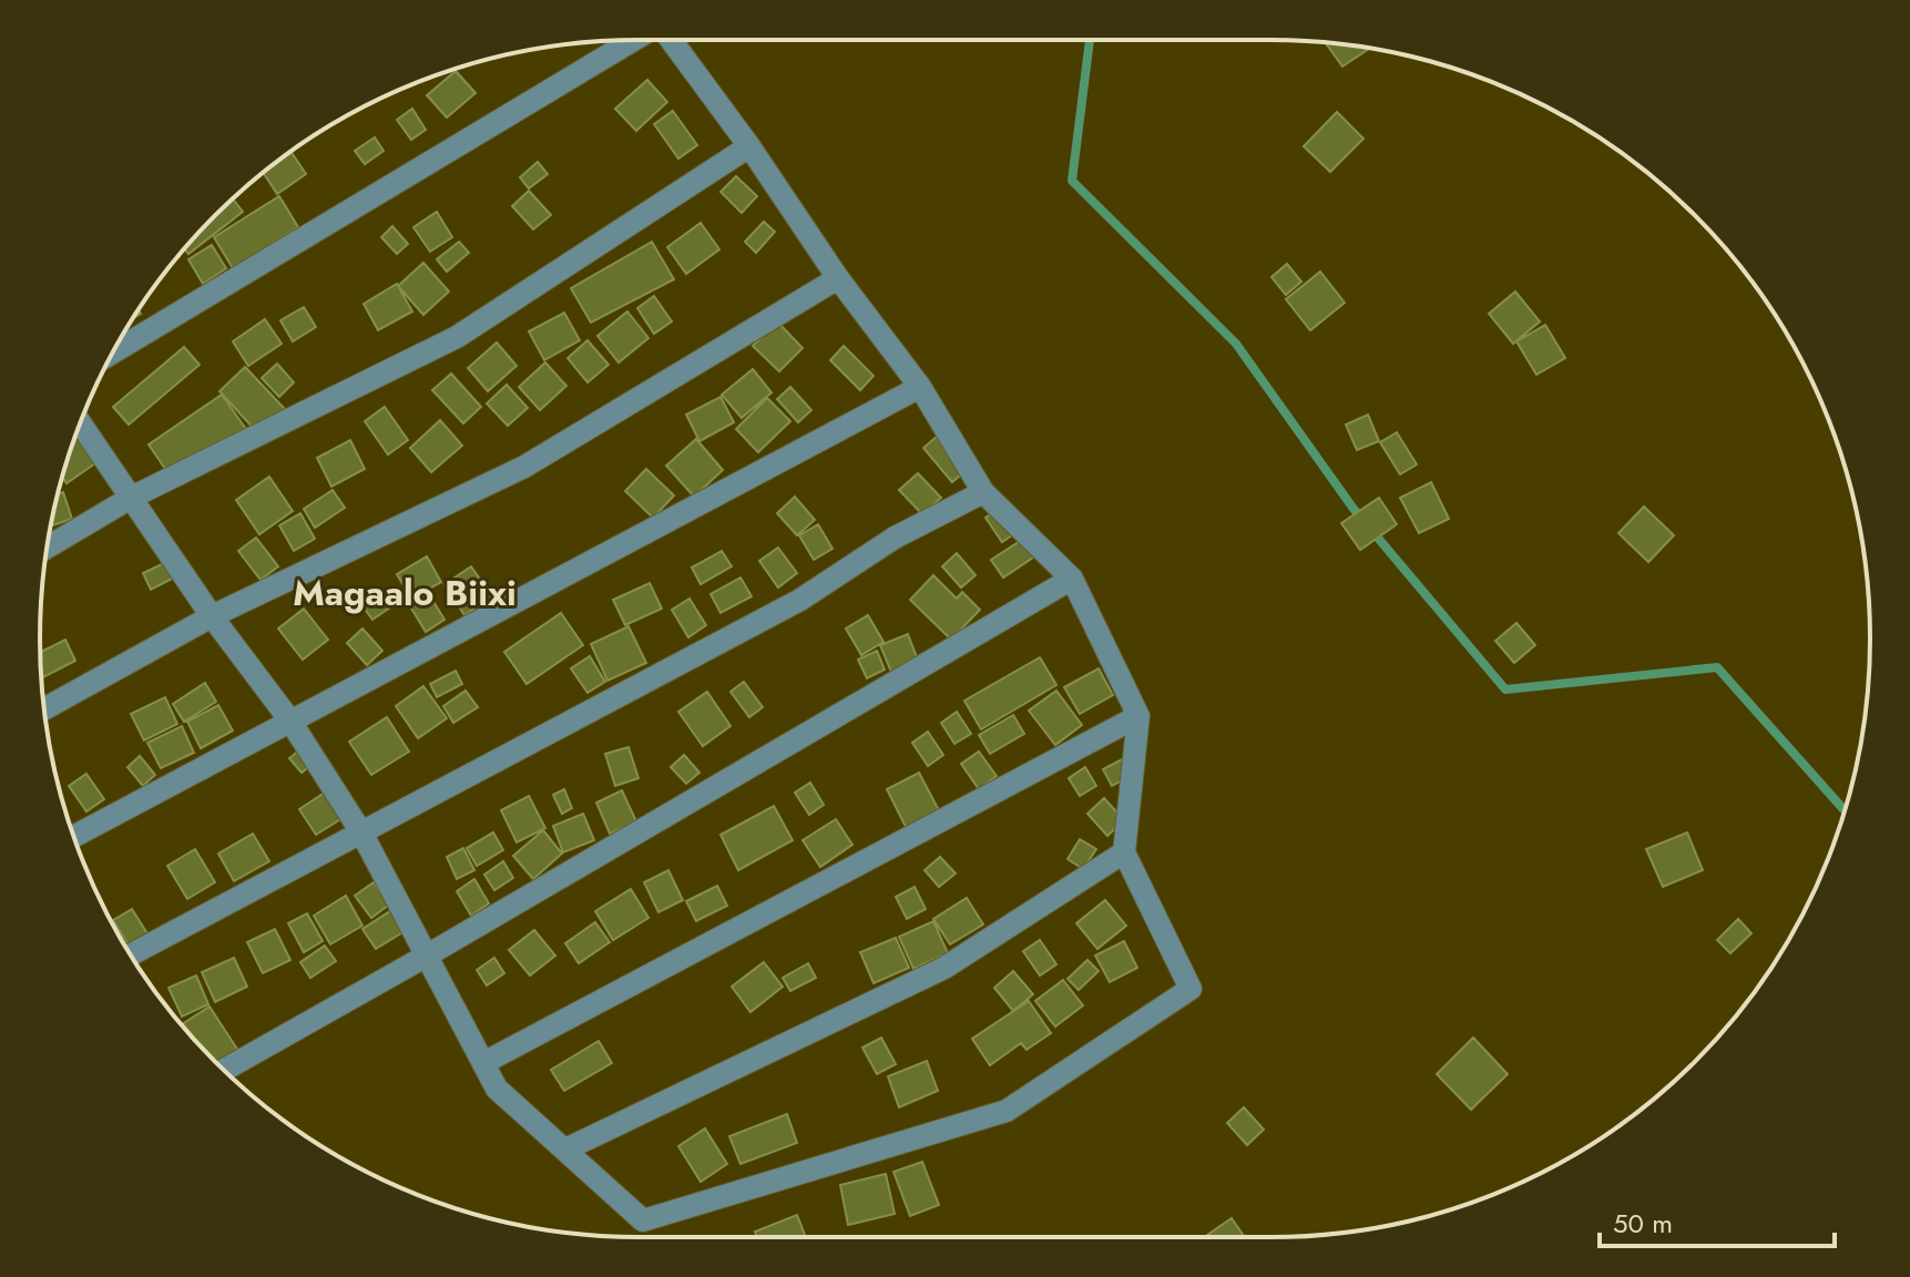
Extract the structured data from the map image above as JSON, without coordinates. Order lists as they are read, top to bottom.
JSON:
{
  "districts": ["Magaalo Biixi"],
  "scale_bar": "50 m"
}
